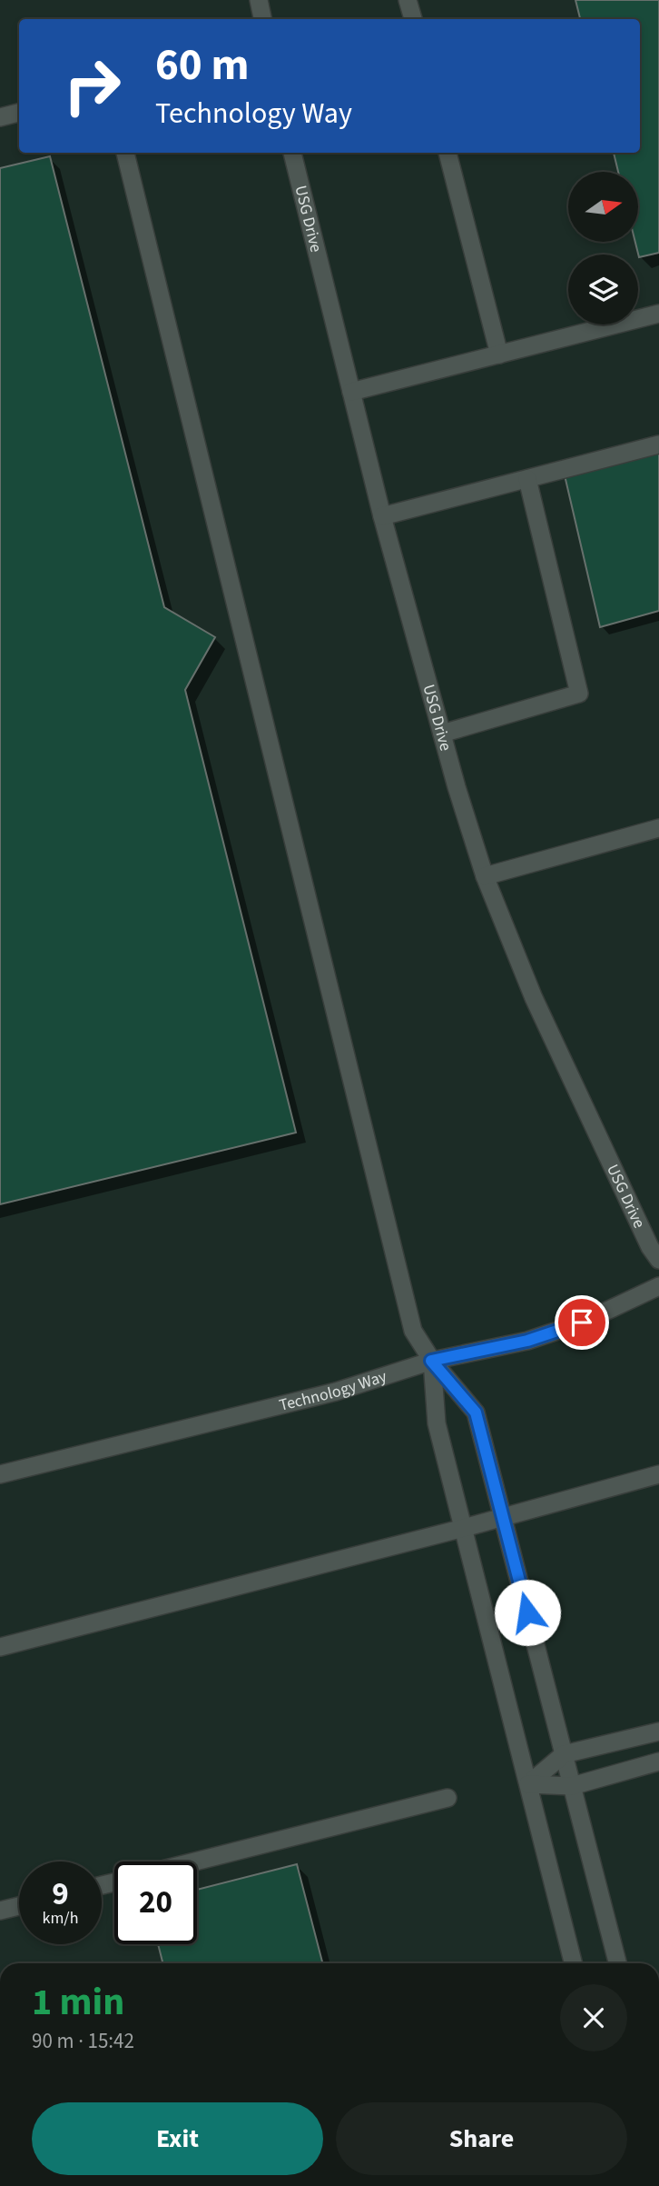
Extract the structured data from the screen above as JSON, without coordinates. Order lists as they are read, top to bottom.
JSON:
{
  "streets": {
    "lane": ["USG Drive", "Technology Way"]
  },
  "north": "right",
  "page": {
    "turn": ["60 m", "Technology Way"],
    "speed": "9 km/h",
    "limit": "20",
    "heading": ["1 min", "90 m · 15:42"],
    "buttons": ["Exit", "Share"]
  }
}
